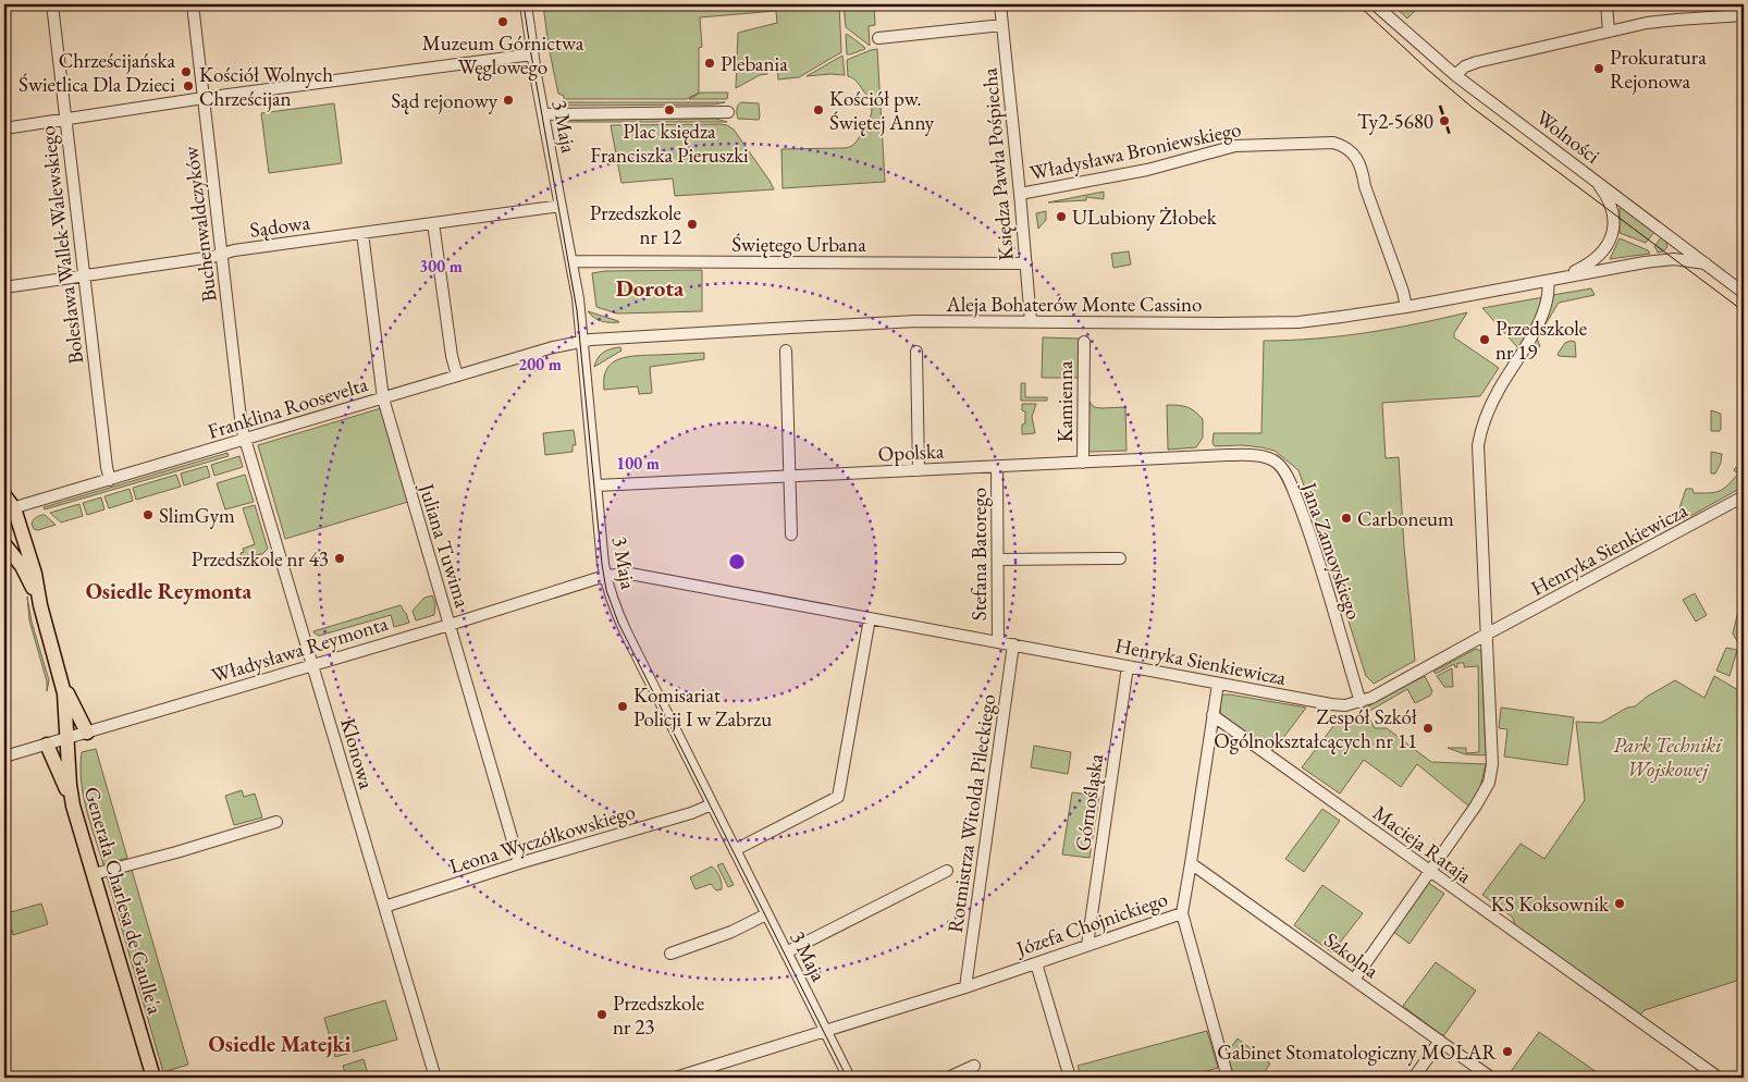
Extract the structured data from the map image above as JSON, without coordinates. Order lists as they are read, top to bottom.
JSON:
{
  "streets": {
    "main road": ["Generała Charlesa de Gaulle'a"],
    "street": [
      "3 Maja",
      "Wolności",
      "Władysława Broniewskiego",
      "Księdza Pawła Pośpiecha",
      "Buchenwaldczyków",
      "Sądowa",
      "Świętego Urbana",
      "Bolesława Wallek-Walewskiego",
      "Aleja Bohaterów Monte Cassino",
      "Kamienna",
      "Franklina Roosevelta",
      "Opolska",
      "Juliana Tuwima",
      "Henryka Sienkiewicza",
      "Jana Zamoyskiego",
      "Stefana Batorego",
      "Władysława Reymonta",
      "Klonowa",
      "Górnośląska",
      "Rotmistrza Witolda Pileckiego",
      "Leona Wyczółkowskiego",
      "Macieja Rataja",
      "Józefa Chojnickiego",
      "Szkolna"
    ]
  },
  "crossings": [
    ["3 Maja", "Sądowa"],
    ["3 Maja", "Świętego Urbana"],
    ["3 Maja", "Aleja Bohaterów Monte Cassino"],
    ["3 Maja", "Franklina Roosevelta"],
    ["3 Maja", "Opolska"],
    ["3 Maja", "Henryka Sienkiewicza"],
    ["3 Maja", "Władysława Reymonta"],
    ["3 Maja", "Leona Wyczółkowskiego"],
    ["3 Maja", "Józefa Chojnickiego"],
    ["Wolności", "Aleja Bohaterów Monte Cassino"],
    ["Władysława Broniewskiego", "Księdza Pawła Pośpiecha"],
    ["Władysława Broniewskiego", "Aleja Bohaterów Monte Cassino"],
    ["Księdza Pawła Pośpiecha", "Świętego Urbana"],
    ["Księdza Pawła Pośpiecha", "Aleja Bohaterów Monte Cassino"],
    ["Buchenwaldczyków", "Sądowa"],
    ["Buchenwaldczyków", "Franklina Roosevelta"],
    ["Buchenwaldczyków", "Klonowa"],
    ["Sądowa", "Bolesława Wallek-Walewskiego"],
    ["Sądowa", "Juliana Tuwima"],
    ["Bolesława Wallek-Walewskiego", "Franklina Roosevelta"],
    ["Aleja Bohaterów Monte Cassino", "Franklina Roosevelta"],
    ["Kamienna", "Opolska"],
    ["Franklina Roosevelta", "Juliana Tuwima"],
    ["Franklina Roosevelta", "Klonowa"],
    ["Franklina Roosevelta", "Generała Charlesa de Gaulle'a"],
    ["Opolska", "Jana Zamoyskiego"],
    ["Opolska", "Stefana Batorego"],
    ["Juliana Tuwima", "Władysława Reymonta"],
    ["Juliana Tuwima", "Leona Wyczółkowskiego"],
    ["Henryka Sienkiewicza", "Jana Zamoyskiego"],
    ["Henryka Sienkiewicza", "Stefana Batorego"],
    ["Henryka Sienkiewicza", "Władysława Reymonta"],
    ["Henryka Sienkiewicza", "Górnośląska"],
    ["Henryka Sienkiewicza", "Rotmistrza Witolda Pileckiego"],
    ["Henryka Sienkiewicza", "Józefa Chojnickiego"],
    ["Władysława Reymonta", "Klonowa"],
    ["Władysława Reymonta", "Generała Charlesa de Gaulle'a"],
    ["Klonowa", "Leona Wyczółkowskiego"],
    ["Górnośląska", "Józefa Chojnickiego"],
    ["Rotmistrza Witolda Pileckiego", "Józefa Chojnickiego"],
    ["Macieja Rataja", "Józefa Chojnickiego"],
    ["Józefa Chojnickiego", "Szkolna"]
  ],
  "districts": ["Dorota", "Osiedle Reymonta", "Osiedle Matejki"],
  "parks": ["Park Techniki Wojskowej"],
  "places": [
    "Muzeum Górnictwa Węglowego",
    "Plebania",
    "Prokuratura Rejonowa",
    "Chrześcijańska Świetlica Dla Dzieci",
    "Kościół Wolnych Chrześcijan",
    "Sąd rejonowy",
    "Plac księdza Franciszka Pieruszki",
    "Kościół pw. Świętej Anny",
    "Ty2-5680",
    "ULubiony Żłobek",
    "Przedszkole nr 12",
    "Przedszkole nr 19",
    "SlimGym",
    "Carboneum",
    "Przedszkole nr 43",
    "Komisariat Policji I w Zabrzu",
    "Zespół Szkół Ogólnokształcących nr 11",
    "KS Koksownik",
    "Przedszkole nr 23",
    "Gabinet Stomatologiczny MOLAR"
  ],
  "rings": ["300 m", "200 m", "100 m"]
}
